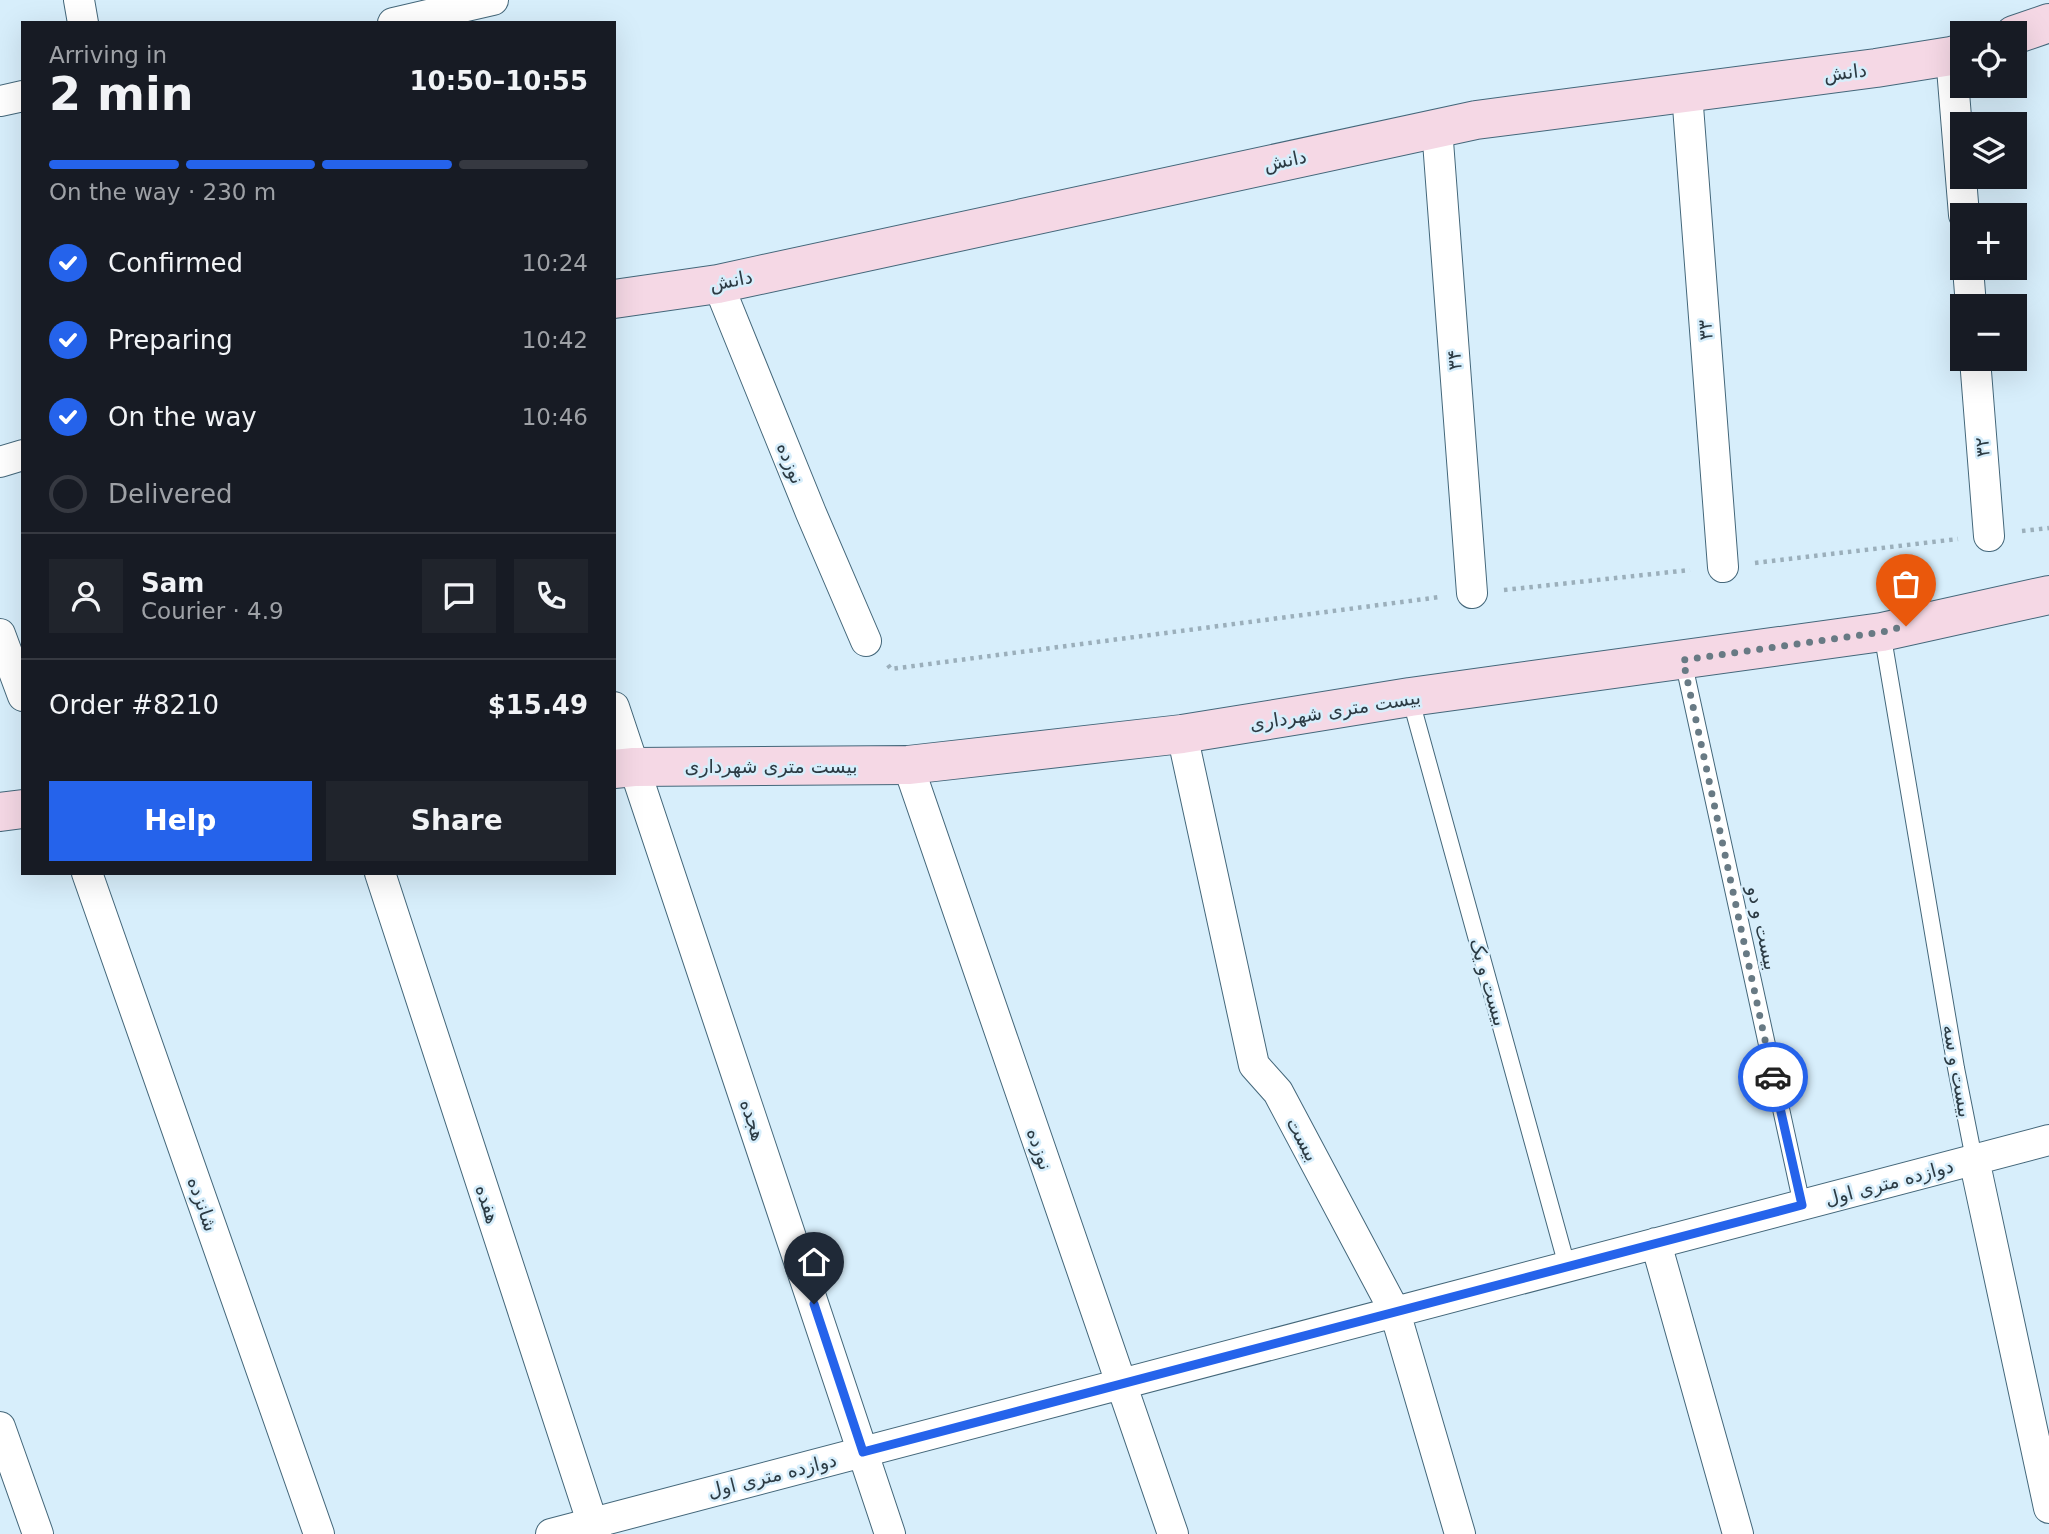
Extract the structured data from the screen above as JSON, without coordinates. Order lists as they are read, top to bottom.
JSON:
{
  "streets": {
    "street": [
      "دانش",
      "۳۳",
      "۳۴",
      "۳۲",
      "نوزده",
      "بیست متری شهرداری",
      "بیست و سه",
      "هجده",
      "بیست",
      "دوازده متری اول",
      "شانزده",
      "هفده"
    ],
    "lane": ["بیست و دو", "بیست و یک"]
  },
  "crossings": [
    ["دانش", "۳۳"],
    ["دانش", "۳۴"],
    ["دانش", "نوزده"],
    ["نوزده", "بیست متری شهرداری"],
    ["نوزده", "دوازده متری اول"],
    ["بیست متری شهرداری", "بیست و دو"],
    ["بیست متری شهرداری", "بیست و یک"],
    ["بیست متری شهرداری", "بیست و سه"],
    ["بیست متری شهرداری", "هجده"],
    ["بیست متری شهرداری", "بیست"],
    ["بیست و دو", "دوازده متری اول"],
    ["بیست و یک", "دوازده متری اول"],
    ["بیست و سه", "دوازده متری اول"],
    ["هجده", "دوازده متری اول"],
    ["بیست", "دوازده متری اول"],
    ["دوازده متری اول", "هفده"]
  ],
  "page": {
    "map_buttons": ["+", "−"],
    "heading": ["2 min", "Arriving in", "10:50–10:55"],
    "panel": [
      "Sam",
      "Courier · 4.9",
      "Order #8210",
      "$15.49"
    ],
    "bar": "On the way · 230 m",
    "list": [
      ["Confirmed", "10:24"],
      ["Preparing", "10:42"],
      ["On the way", "10:46"],
      "Delivered"
    ],
    "buttons": ["Help", "Share"]
  }
}
